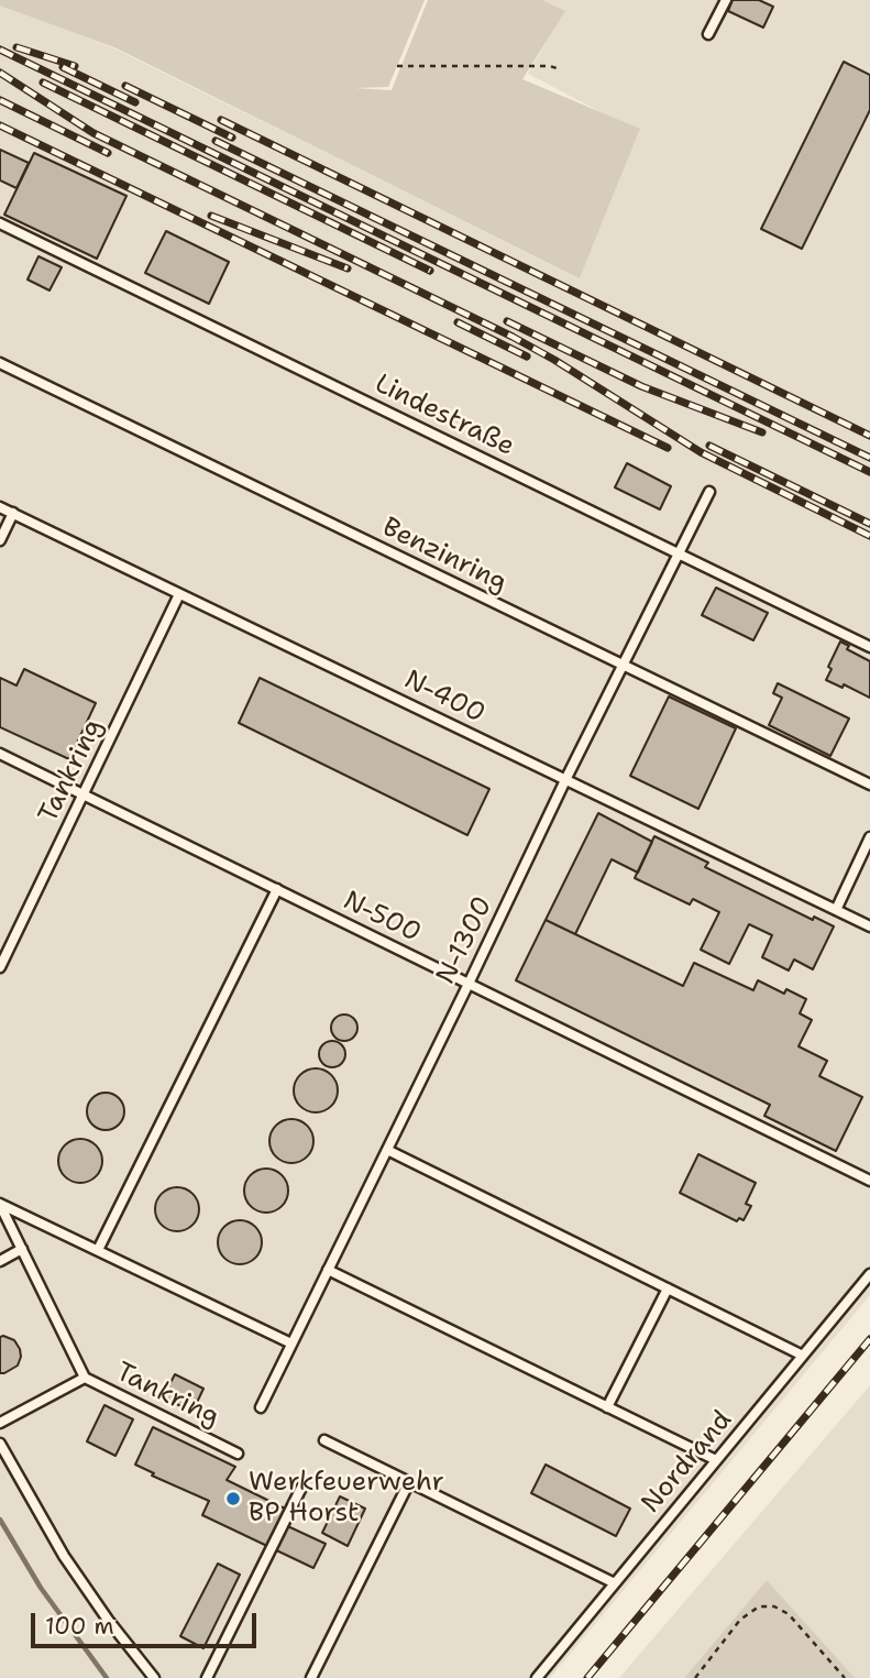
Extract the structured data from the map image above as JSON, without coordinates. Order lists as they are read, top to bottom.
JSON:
{
  "streets": {
    "lane": [
      "Lindestraße",
      "Benzinring",
      "N-400",
      "Tankring",
      "N-500",
      "N-1300",
      "Nordrand"
    ]
  },
  "crossings": [
    ["Lindestraße", "N-1300"],
    ["Benzinring", "N-1300"],
    ["N-400", "Tankring"],
    ["N-400", "N-1300"],
    ["Tankring", "N-500"],
    ["N-500", "N-1300"]
  ],
  "places": ["Werkfeuerwehr BP Horst"],
  "scale_bar": "100 m"
}
